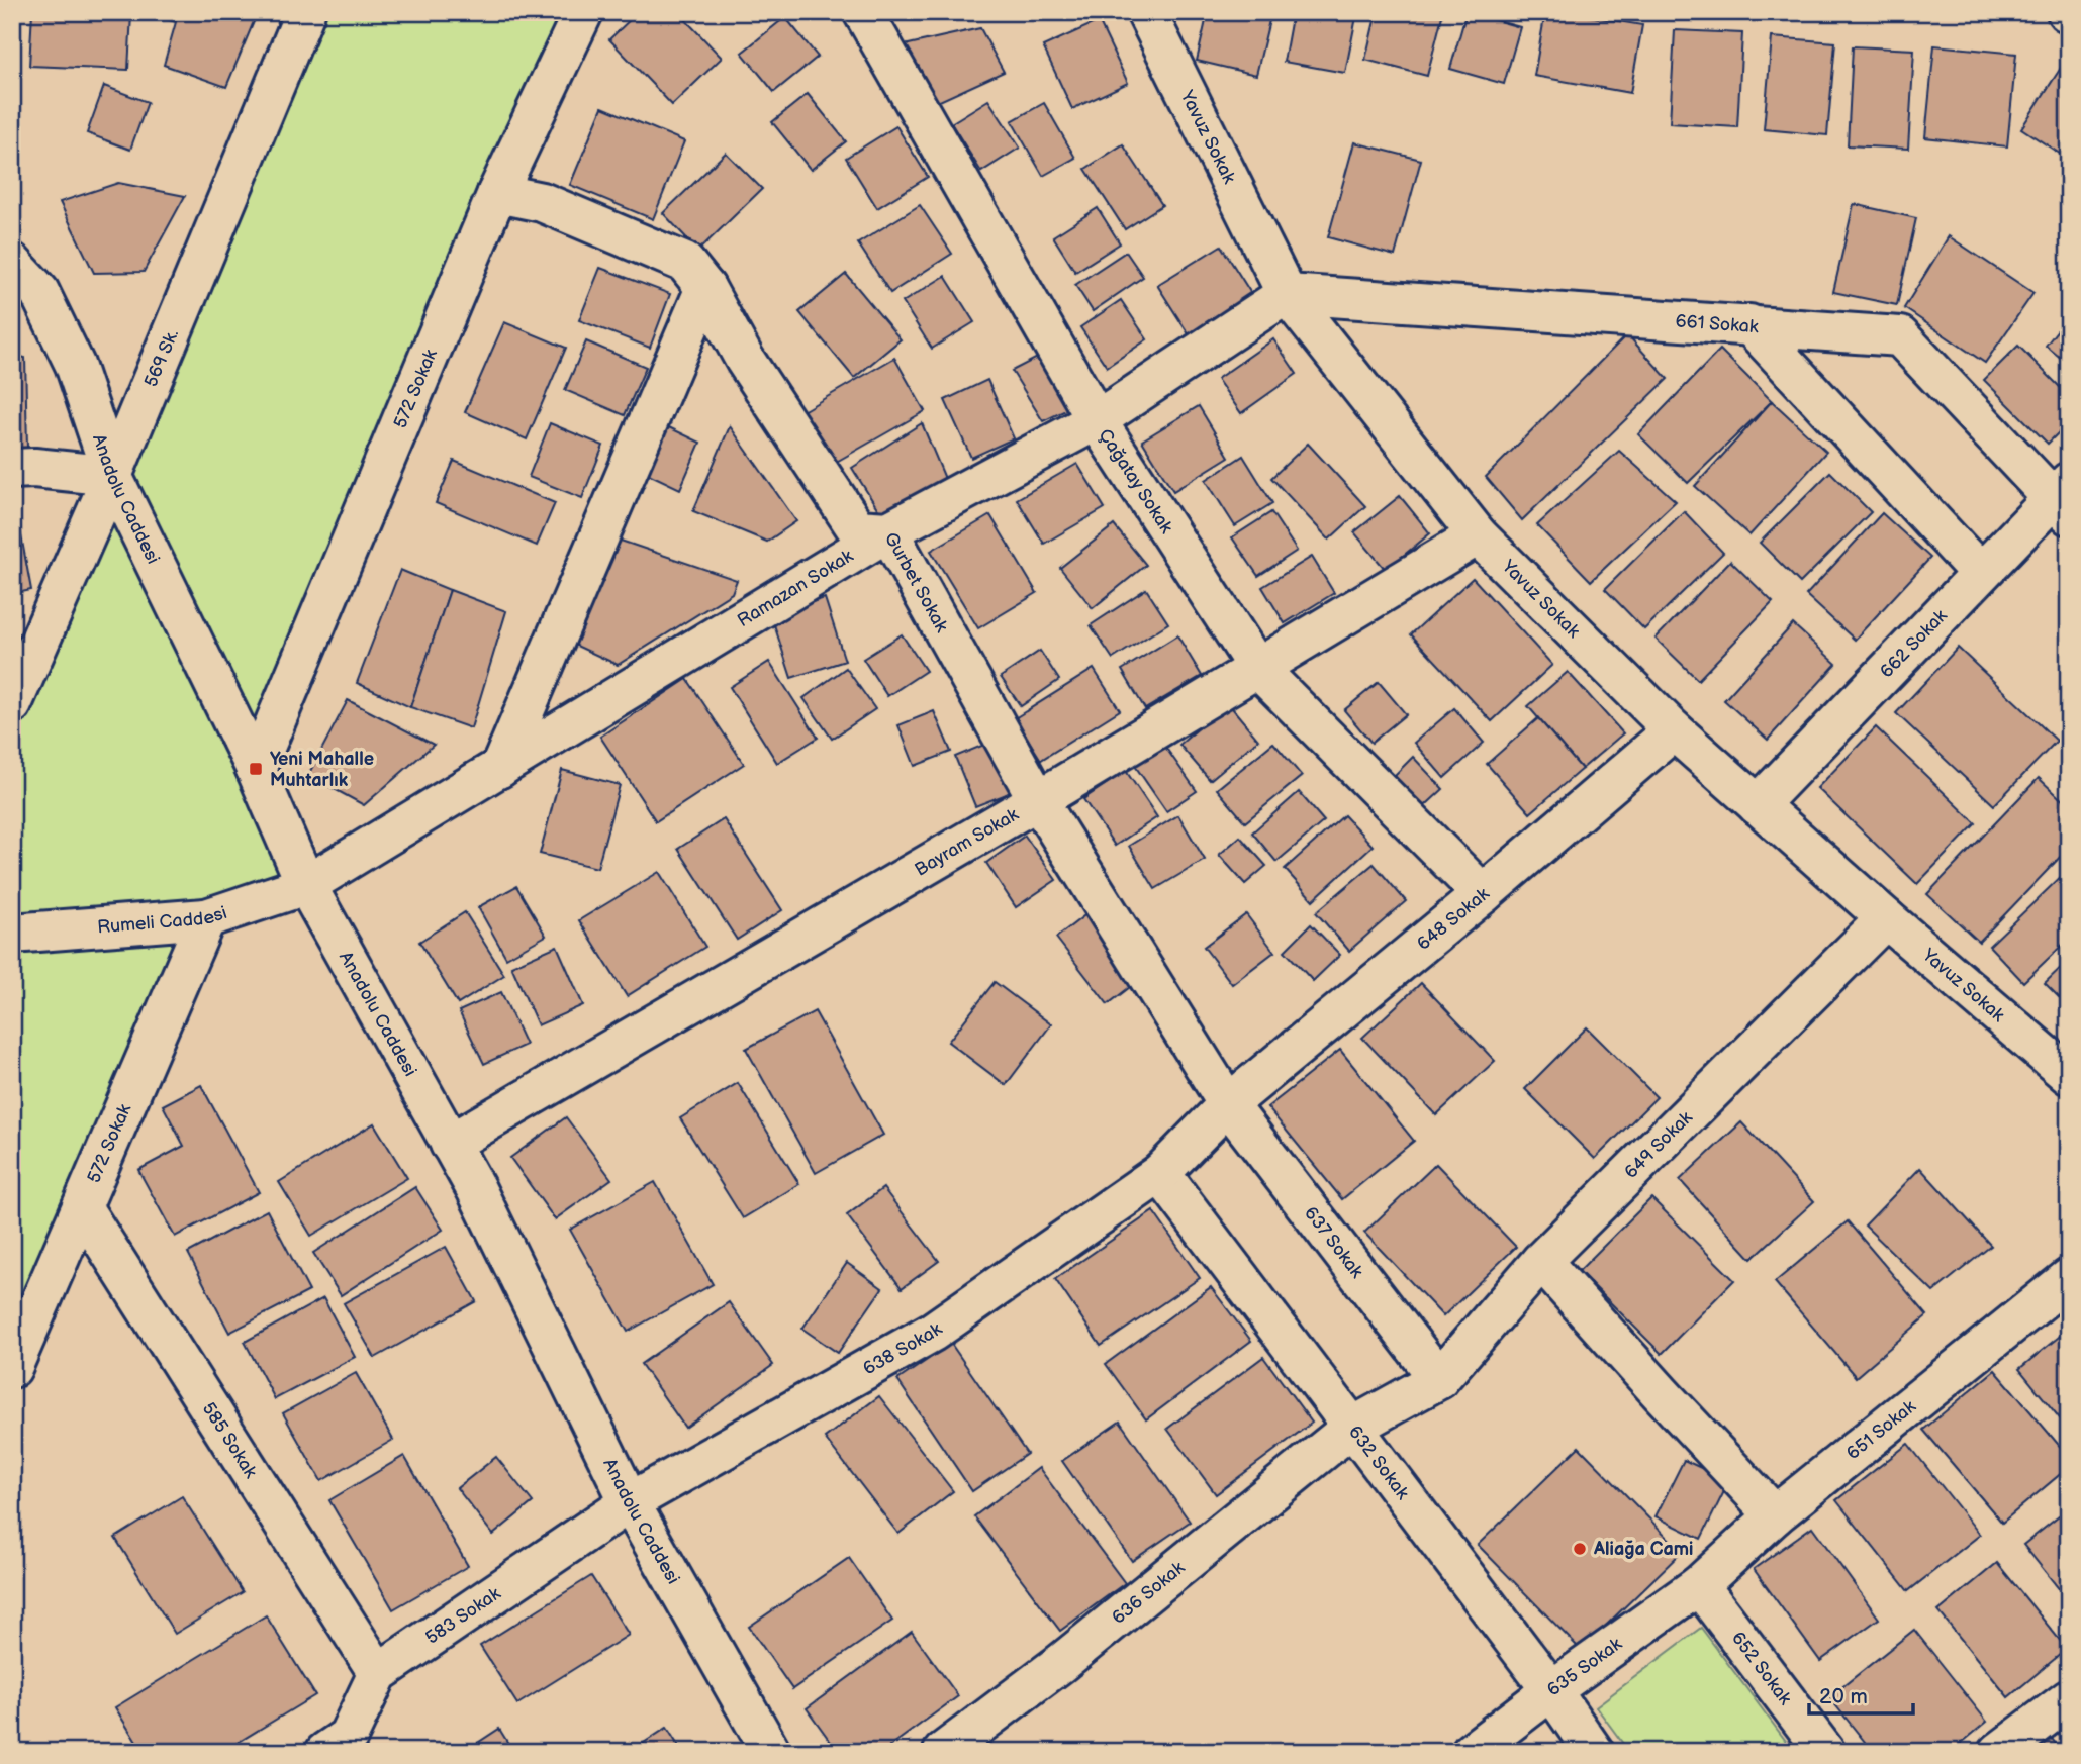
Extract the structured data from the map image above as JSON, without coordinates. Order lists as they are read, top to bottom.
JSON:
{
  "streets": {
    "street": [
      "Yavuz Sokak",
      "661 Sokak",
      "569 Sk.",
      "572 Sokak",
      "Çağatay Sokak",
      "Anadolu Caddesi",
      "Gurbet Sokak",
      "Ramazan Sokak",
      "662 Sokak",
      "Bayram Sokak",
      "Rumeli Caddesi",
      "648 Sokak",
      "649 Sokak",
      "637 Sokak",
      "638 Sokak",
      "651 Sokak",
      "585 Sokak",
      "632 Sokak",
      "636 Sokak",
      "583 Sokak",
      "635 Sokak",
      "652 Sokak"
    ]
  },
  "crossings": [
    ["Yavuz Sokak", "661 Sokak"],
    ["Yavuz Sokak", "Ramazan Sokak"],
    ["Yavuz Sokak", "662 Sokak"],
    ["Yavuz Sokak", "Bayram Sokak"],
    ["Yavuz Sokak", "648 Sokak"],
    ["Yavuz Sokak", "649 Sokak"],
    ["661 Sokak", "Ramazan Sokak"],
    ["661 Sokak", "662 Sokak"],
    ["569 Sk.", "Anadolu Caddesi"],
    ["572 Sokak", "Anadolu Caddesi"],
    ["572 Sokak", "Gurbet Sokak"],
    ["572 Sokak", "Rumeli Caddesi"],
    ["572 Sokak", "585 Sokak"],
    ["Çağatay Sokak", "Ramazan Sokak"],
    ["Çağatay Sokak", "Bayram Sokak"],
    ["Çağatay Sokak", "648 Sokak"],
    ["Anadolu Caddesi", "Ramazan Sokak"],
    ["Anadolu Caddesi", "Bayram Sokak"],
    ["Anadolu Caddesi", "Rumeli Caddesi"],
    ["Anadolu Caddesi", "638 Sokak"],
    ["Anadolu Caddesi", "583 Sokak"],
    ["Gurbet Sokak", "Ramazan Sokak"],
    ["Gurbet Sokak", "Bayram Sokak"],
    ["Gurbet Sokak", "648 Sokak"],
    ["Gurbet Sokak", "637 Sokak"],
    ["Ramazan Sokak", "Rumeli Caddesi"],
    ["648 Sokak", "637 Sokak"],
    ["648 Sokak", "638 Sokak"],
    ["648 Sokak", "632 Sokak"],
    ["649 Sokak", "637 Sokak"],
    ["649 Sokak", "636 Sokak"],
    ["637 Sokak", "636 Sokak"],
    ["638 Sokak", "632 Sokak"],
    ["638 Sokak", "583 Sokak"],
    ["651 Sokak", "635 Sokak"],
    ["651 Sokak", "652 Sokak"],
    ["585 Sokak", "583 Sokak"],
    ["632 Sokak", "636 Sokak"],
    ["632 Sokak", "635 Sokak"],
    ["635 Sokak", "652 Sokak"]
  ],
  "places": {
    "transit": ["Yeni Mahalle Muhtarlık"],
    "other": ["Aliağa Cami"]
  },
  "scale_bar": "20 m"
}
